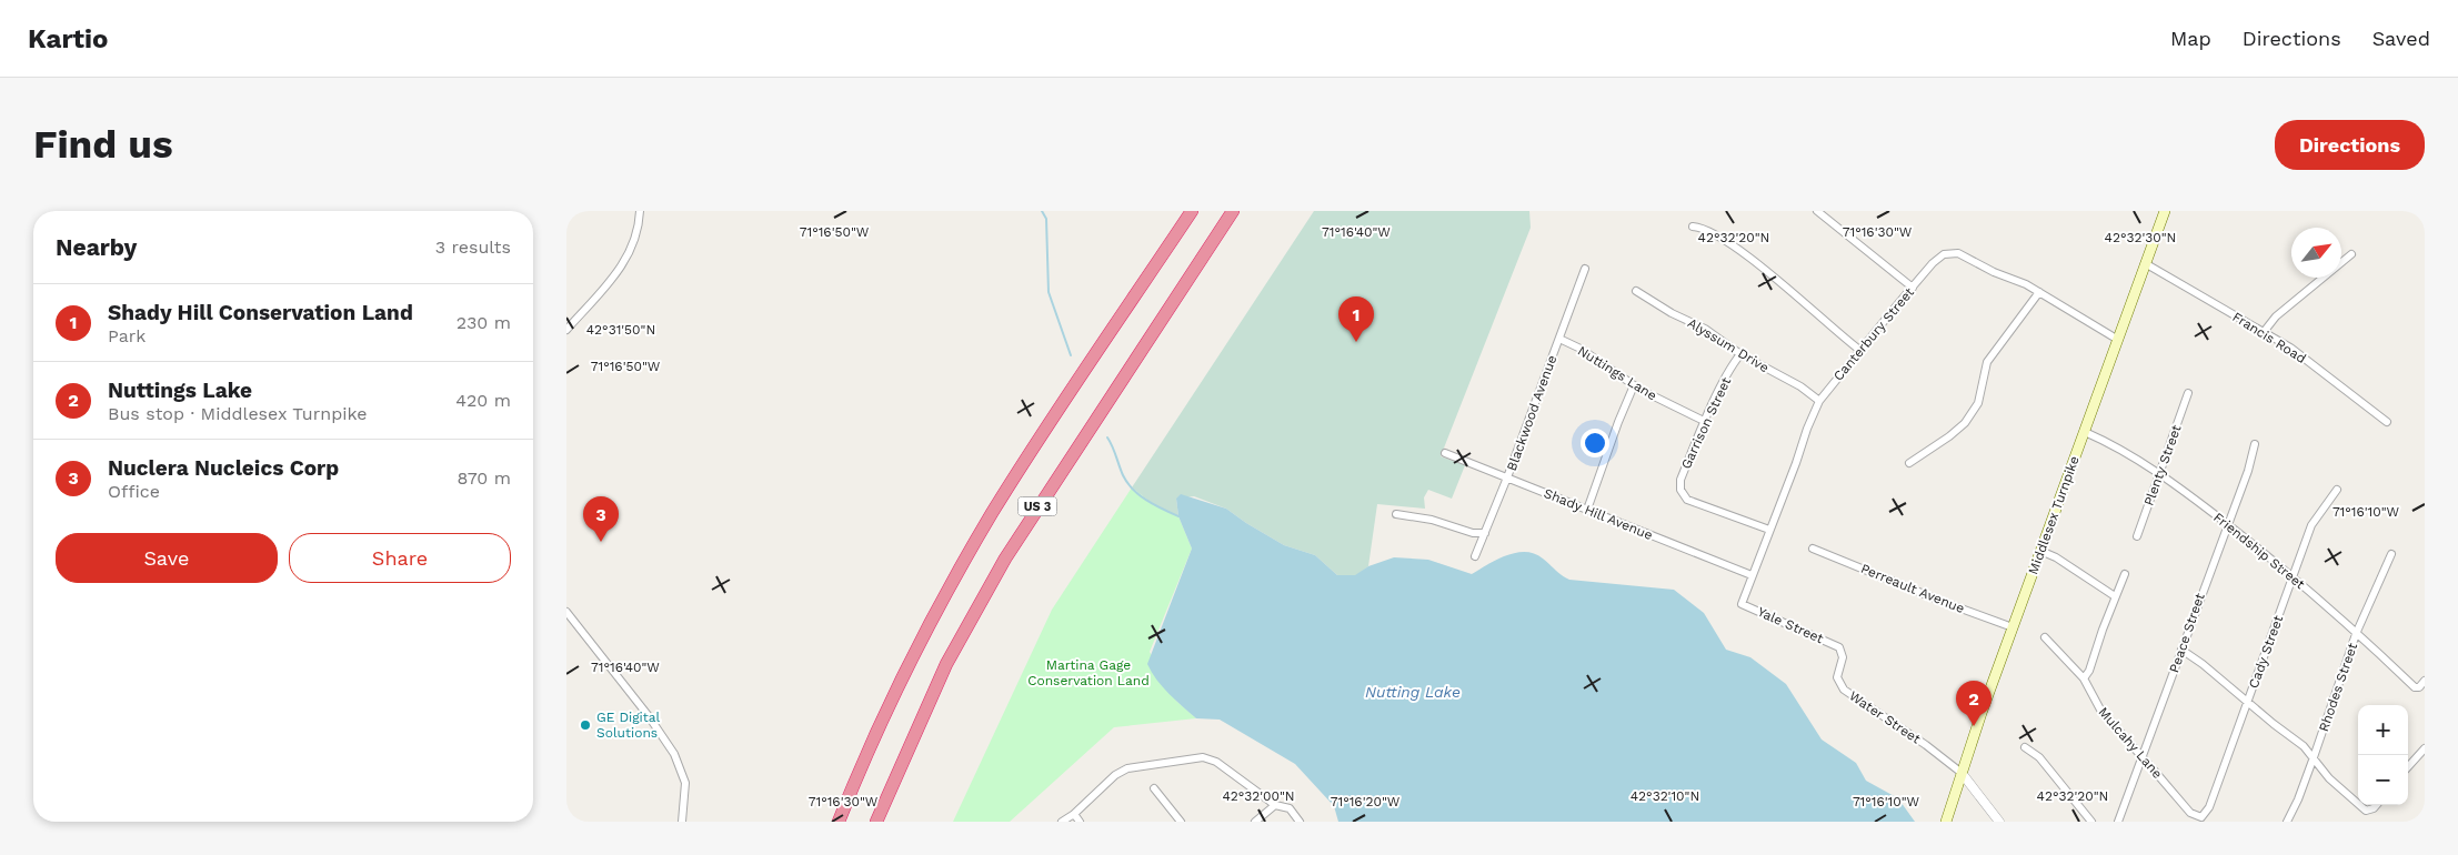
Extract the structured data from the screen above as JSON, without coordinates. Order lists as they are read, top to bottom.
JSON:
{
  "streets": {
    "highway": ["US 3"],
    "main road": ["Middlesex Turnpike"],
    "street": [
      "Canterbury Street",
      "Francis Road",
      "Alyssum Drive",
      "Nuttings Lane",
      "Blackwood Avenue",
      "Garrison Street",
      "Plenty Street",
      "Shady Hill Avenue",
      "Friendship Street",
      "Perreault Avenue",
      "Yale Street",
      "Peace Street",
      "Cady Street",
      "Rhodes Street",
      "Water Street",
      "Mulcahy Lane"
    ]
  },
  "crossings": [
    ["Canterbury Street", "Alyssum Drive"],
    ["Canterbury Street", "Garrison Street"],
    ["Canterbury Street", "Shady Hill Avenue"],
    ["Canterbury Street", "Middlesex Turnpike"],
    ["Canterbury Street", "Yale Street"],
    ["Francis Road", "Middlesex Turnpike"],
    ["Alyssum Drive", "Garrison Street"],
    ["Nuttings Lane", "Blackwood Avenue"],
    ["Nuttings Lane", "Garrison Street"],
    ["Blackwood Avenue", "Shady Hill Avenue"],
    ["Plenty Street", "Friendship Street"],
    ["Middlesex Turnpike", "Friendship Street"],
    ["Middlesex Turnpike", "Perreault Avenue"],
    ["Middlesex Turnpike", "Water Street"],
    ["Friendship Street", "Peace Street"],
    ["Friendship Street", "Cady Street"],
    ["Friendship Street", "Rhodes Street"],
    ["Yale Street", "Water Street"],
    ["Peace Street", "Mulcahy Lane"],
    ["Cady Street", "Mulcahy Lane"]
  ],
  "water": ["Nutting Lake"],
  "parks": ["Martina Gage Conservation Land"],
  "places": ["GE Digital Solutions"],
  "north": "top right",
  "page": {
    "header": "Kartio",
    "nav": ["Map", "Directions", "Saved"],
    "buttons": [
      "Directions",
      ["Save", "Share"]
    ],
    "title": "Find us",
    "heading": ["Nearby", "3 results"],
    "list": [
      {
        "mark": "1",
        "name": "Shady Hill Conservation Land",
        "note": "Park",
        "value": "230 m"
      },
      {
        "mark": "2",
        "name": "Nuttings Lake",
        "note": "Bus stop · Middlesex Turnpike",
        "value": "420 m"
      },
      {
        "mark": "3",
        "name": "Nuclera Nucleics Corp",
        "note": "Office",
        "value": "870 m"
      }
    ],
    "pins": ["1", "3", "2"],
    "map_buttons": ["+", "−"]
  },
  "coordinates": [
    "71°16'50\"W",
    "71°16'40\"W",
    "71°16'30\"W",
    "42°32'20\"N",
    "42°32'30\"N",
    "42°31'50\"N",
    "71°16'10\"W",
    "42°32'00\"N",
    "42°32'10\"N",
    "71°16'20\"W"
  ]
}
